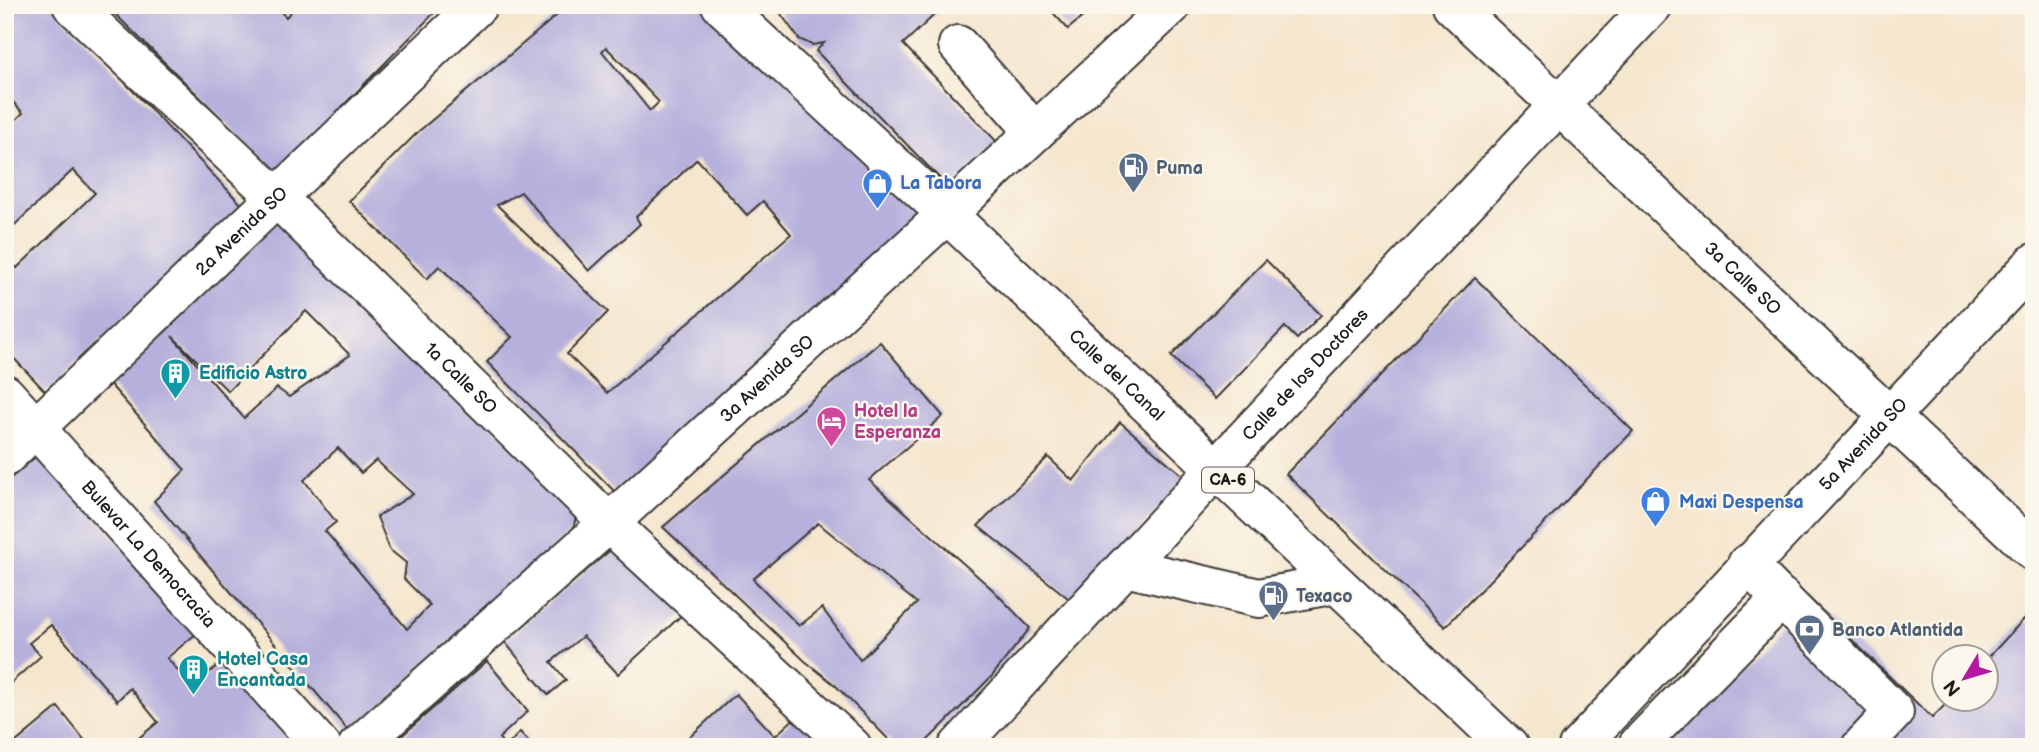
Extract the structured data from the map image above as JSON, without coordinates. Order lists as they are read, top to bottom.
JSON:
{
  "streets": {
    "main road": [
      "2a Avenida SO",
      "3a Calle SO",
      "Calle del Canal",
      "Calle de los Doctores",
      "1a Calle SO",
      "3a Avenida SO",
      "5a Avenida SO",
      "CA-6",
      "Bulevar La Democracia"
    ]
  },
  "crossings": [
    ["2a Avenida SO", "1a Calle SO"],
    ["2a Avenida SO", "Bulevar La Democracia"],
    ["3a Calle SO", "Calle de los Doctores"],
    ["3a Calle SO", "5a Avenida SO"],
    ["Calle del Canal", "Calle de los Doctores"],
    ["Calle del Canal", "3a Avenida SO"],
    ["1a Calle SO", "3a Avenida SO"]
  ],
  "places": {
    "fuel station": ["Puma", "Texaco"],
    "shop": ["La Tabora", "Maxi Despensa"],
    "building": ["Edificio Astro", "Hotel Casa Encantada"],
    "hotel": ["Hotel la Esperanza"],
    "bank": ["Banco Atlantida"]
  },
  "north": "bottom left"
}
